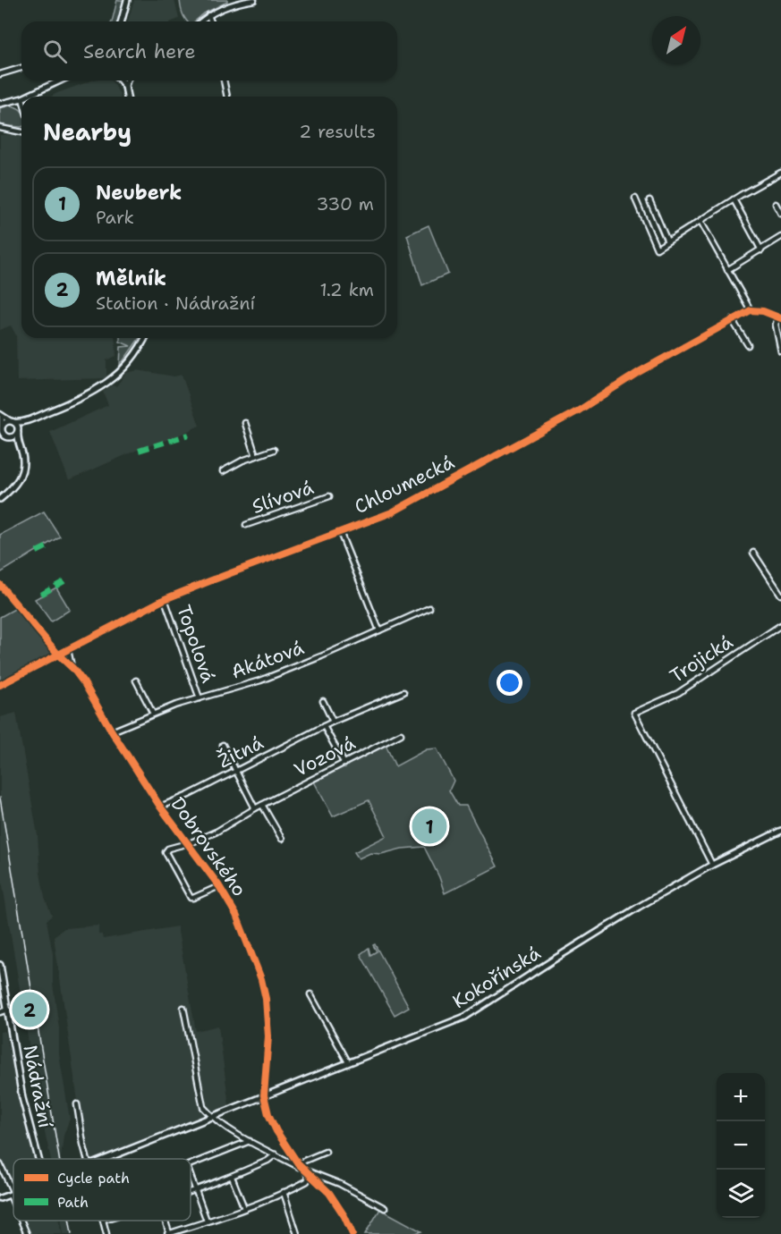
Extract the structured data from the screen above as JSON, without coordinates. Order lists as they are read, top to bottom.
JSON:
{
  "streets": {
    "main road": ["Kokořínská", "Nádražní"],
    "street": [
      "Chloumecká",
      "Slívová",
      "Topolová",
      "Trojická",
      "Akátová",
      "Žitná",
      "Vozová",
      "Dobrovského"
    ]
  },
  "crossings": [
    ["Chloumecká", "Topolová"],
    ["Chloumecká", "Dobrovského"],
    ["Topolová", "Akátová"],
    ["Trojická", "Kokořínská"],
    ["Akátová", "Dobrovského"],
    ["Žitná", "Dobrovského"],
    ["Vozová", "Dobrovského"],
    ["Dobrovského", "Kokořínská"]
  ],
  "legend": ["Cycle path", "Path"],
  "north": "top right",
  "page": {
    "search": "Search here",
    "heading": ["Nearby", "2 results"],
    "list": [
      {
        "mark": "1",
        "name": "Neuberk",
        "note": "Park",
        "value": "330 m"
      },
      {
        "mark": "2",
        "name": "Mělník",
        "note": "Station · Nádražní",
        "value": "1.2 km"
      }
    ],
    "pins": ["1", "2"],
    "map_buttons": ["+", "−"]
  }
}
